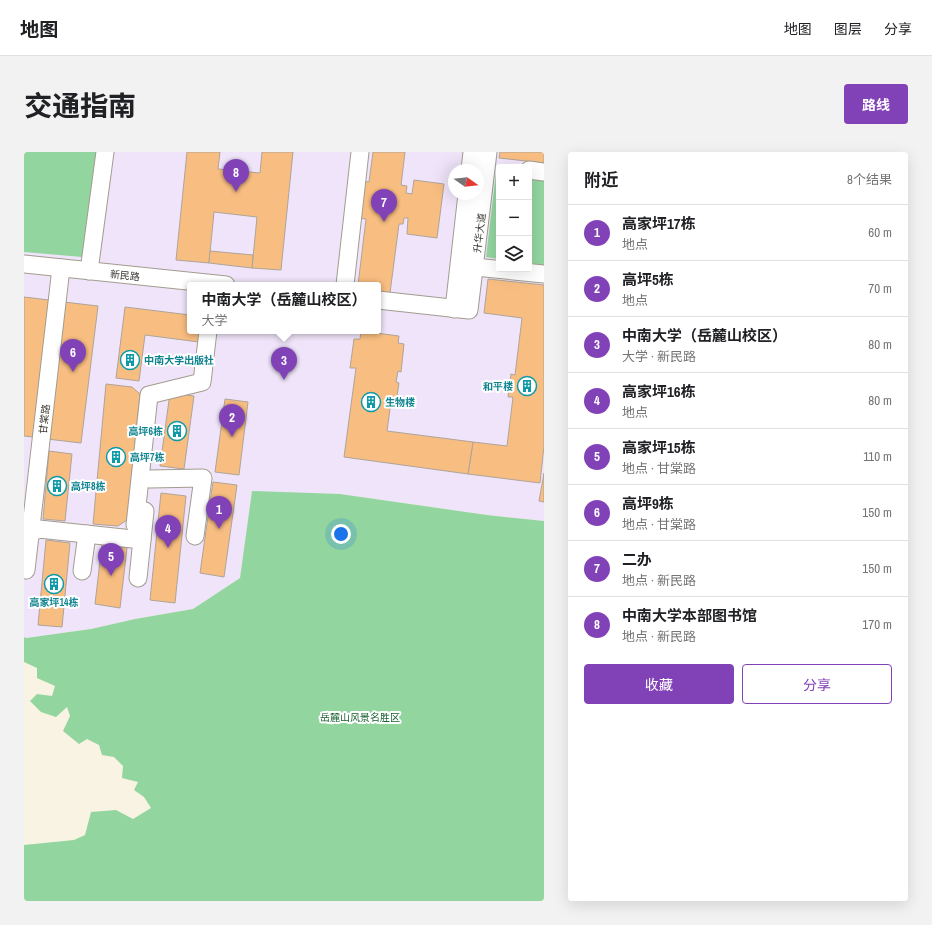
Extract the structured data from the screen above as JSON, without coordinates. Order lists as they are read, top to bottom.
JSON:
{
  "streets": {
    "street": ["升华大道", "新民路", "甘棠路"]
  },
  "crossings": [
    ["新民路", "甘棠路"]
  ],
  "parks": ["岳麓山风景名胜区"],
  "places": {
    "building": [
      "中南大学出版社",
      "和平楼",
      "生物楼",
      "高坪6栋",
      "高坪7栋",
      "高坪8栋",
      "高家坪14栋"
    ]
  },
  "north": "right",
  "page": {
    "header": "地图",
    "nav": ["地图", "图层", "分享"],
    "title": "交通指南",
    "buttons": [
      "路线",
      ["收藏", "分享"]
    ],
    "heading": ["附近", "8个结果"],
    "pins": [
      "8",
      "7",
      "6",
      "3",
      "2",
      "1",
      "4",
      "5"
    ],
    "map_buttons": ["+", "−"],
    "list": [
      {
        "mark": "1",
        "name": "高家坪17栋",
        "note": "地点",
        "value": "60 m"
      },
      {
        "mark": "2",
        "name": "高坪5栋",
        "note": "地点",
        "value": "70 m"
      },
      {
        "mark": "3",
        "name": "中南大学（岳麓山校区）",
        "note": "大学 · 新民路",
        "value": "80 m"
      },
      {
        "mark": "4",
        "name": "高家坪16栋",
        "note": "地点",
        "value": "80 m"
      },
      {
        "mark": "5",
        "name": "高家坪15栋",
        "note": "地点 · 甘棠路",
        "value": "110 m"
      },
      {
        "mark": "6",
        "name": "高坪9栋",
        "note": "地点 · 甘棠路",
        "value": "150 m"
      },
      {
        "mark": "7",
        "name": "二办",
        "note": "地点 · 新民路",
        "value": "150 m"
      },
      {
        "mark": "8",
        "name": "中南大学本部图书馆",
        "note": "地点 · 新民路",
        "value": "170 m"
      }
    ],
    "popup": ["中南大学（岳麓山校区）", "大学"]
  }
}
